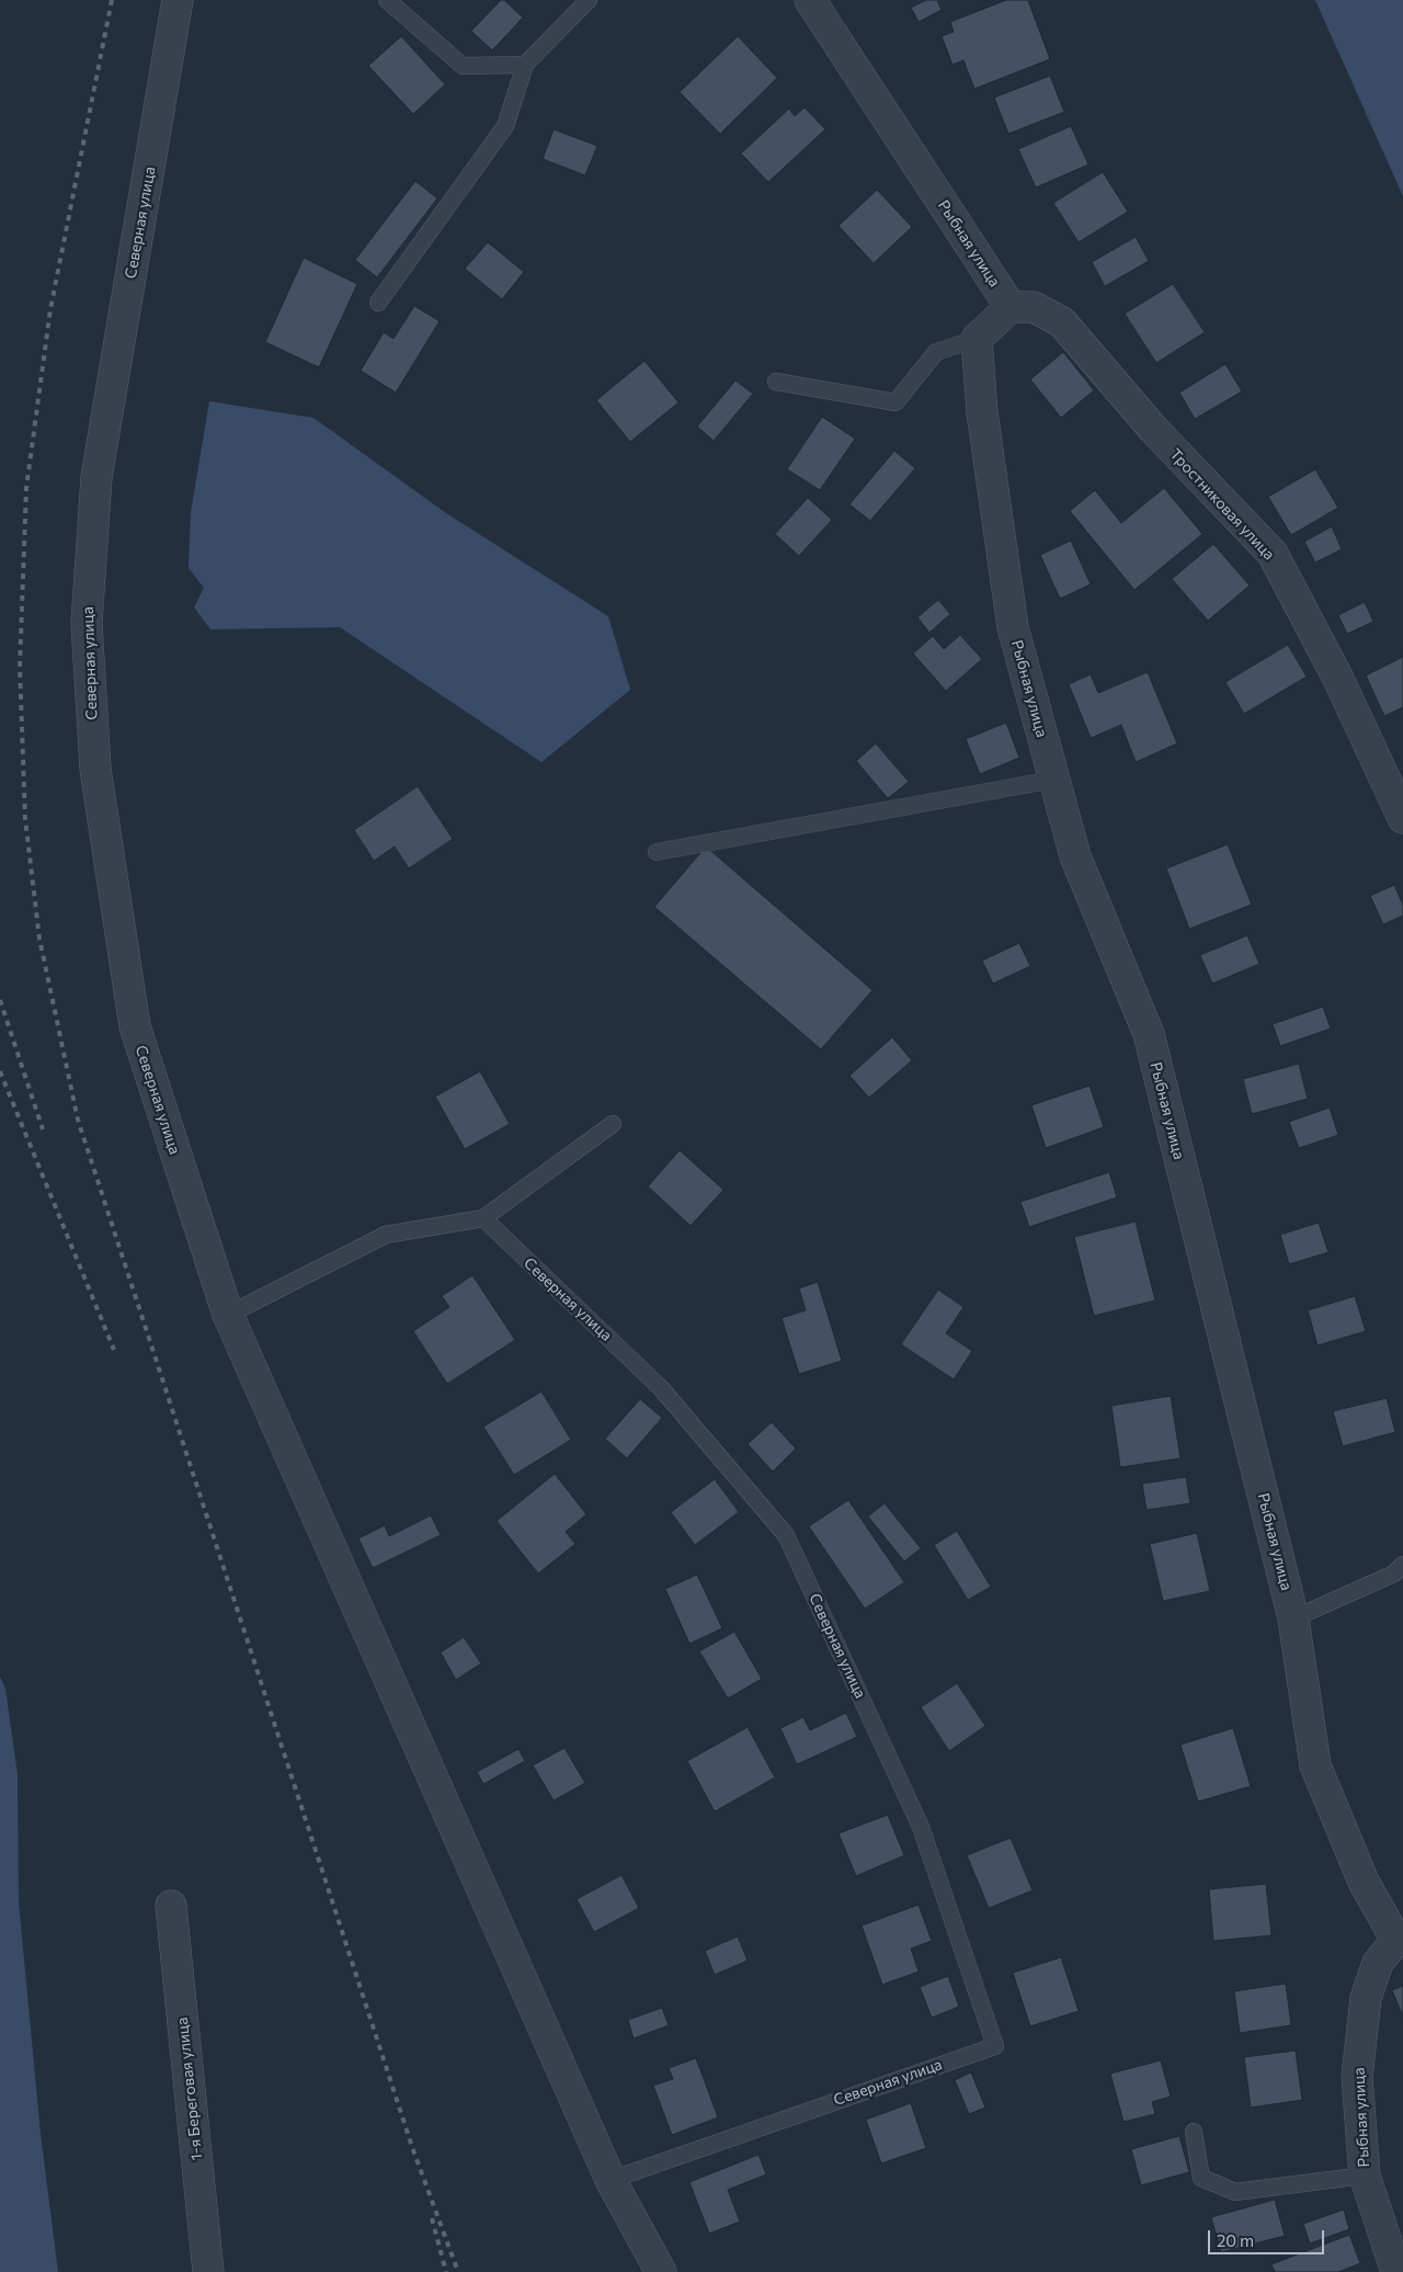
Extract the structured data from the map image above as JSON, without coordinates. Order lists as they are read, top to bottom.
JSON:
{
  "streets": {
    "street": [
      "Северная улица",
      "Рыбная улица",
      "Тростниковая улица",
      "1-я Береговая улица"
    ]
  },
  "crossings": [
    ["Рыбная улица", "Тростниковая улица"]
  ],
  "scale_bar": "20 m"
}
